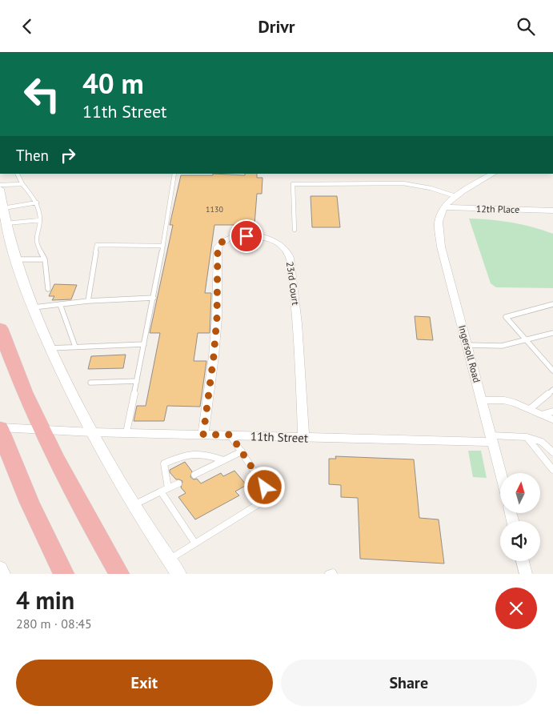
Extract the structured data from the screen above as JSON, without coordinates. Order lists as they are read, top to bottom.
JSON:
{
  "streets": {
    "street": [
      "12th Place",
      "23rd Court",
      "Ingersoll Road",
      "11th Street"
    ]
  },
  "crossings": [
    ["12th Place", "Ingersoll Road"],
    ["23rd Court", "11th Street"],
    ["Ingersoll Road", "11th Street"]
  ],
  "house_numbers": ["1130"],
  "north": "top",
  "page": {
    "header": "Drivr",
    "turn": ["40 m", "11th Street"],
    "then": "Then",
    "heading": ["4 min", "280 m · 08:45"],
    "buttons": ["Exit", "Share"]
  }
}
